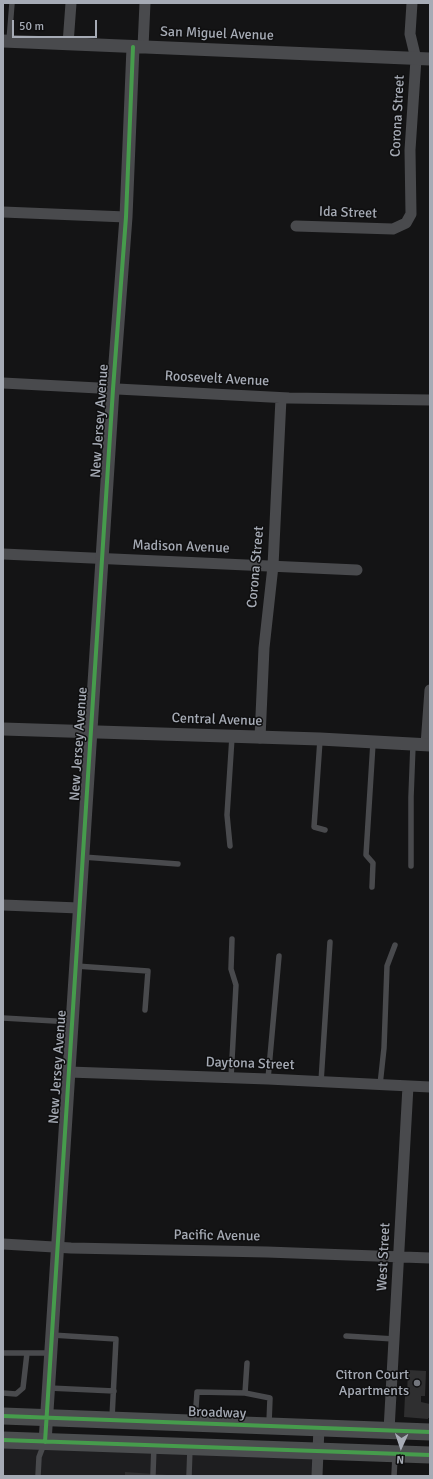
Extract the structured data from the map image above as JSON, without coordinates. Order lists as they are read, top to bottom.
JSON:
{
  "streets": {
    "main road": ["Broadway"],
    "street": [
      "San Miguel Avenue",
      "Corona Street",
      "Ida Street",
      "Roosevelt Avenue",
      "New Jersey Avenue",
      "Madison Avenue",
      "Central Avenue",
      "Daytona Street",
      "Pacific Avenue",
      "West Street"
    ]
  },
  "crossings": [
    ["San Miguel Avenue", "Corona Street"],
    ["San Miguel Avenue", "New Jersey Avenue"],
    ["Corona Street", "Ida Street"],
    ["Corona Street", "Roosevelt Avenue"],
    ["Corona Street", "Madison Avenue"],
    ["Corona Street", "Central Avenue"],
    ["Roosevelt Avenue", "New Jersey Avenue"],
    ["New Jersey Avenue", "Madison Avenue"],
    ["New Jersey Avenue", "Central Avenue"],
    ["New Jersey Avenue", "Daytona Street"],
    ["New Jersey Avenue", "Pacific Avenue"],
    ["New Jersey Avenue", "Broadway"],
    ["Daytona Street", "West Street"],
    ["Pacific Avenue", "West Street"],
    ["West Street", "Broadway"]
  ],
  "places": ["Citron Court Apartments"],
  "scale_bar": "50 m",
  "north": "bottom"
}
